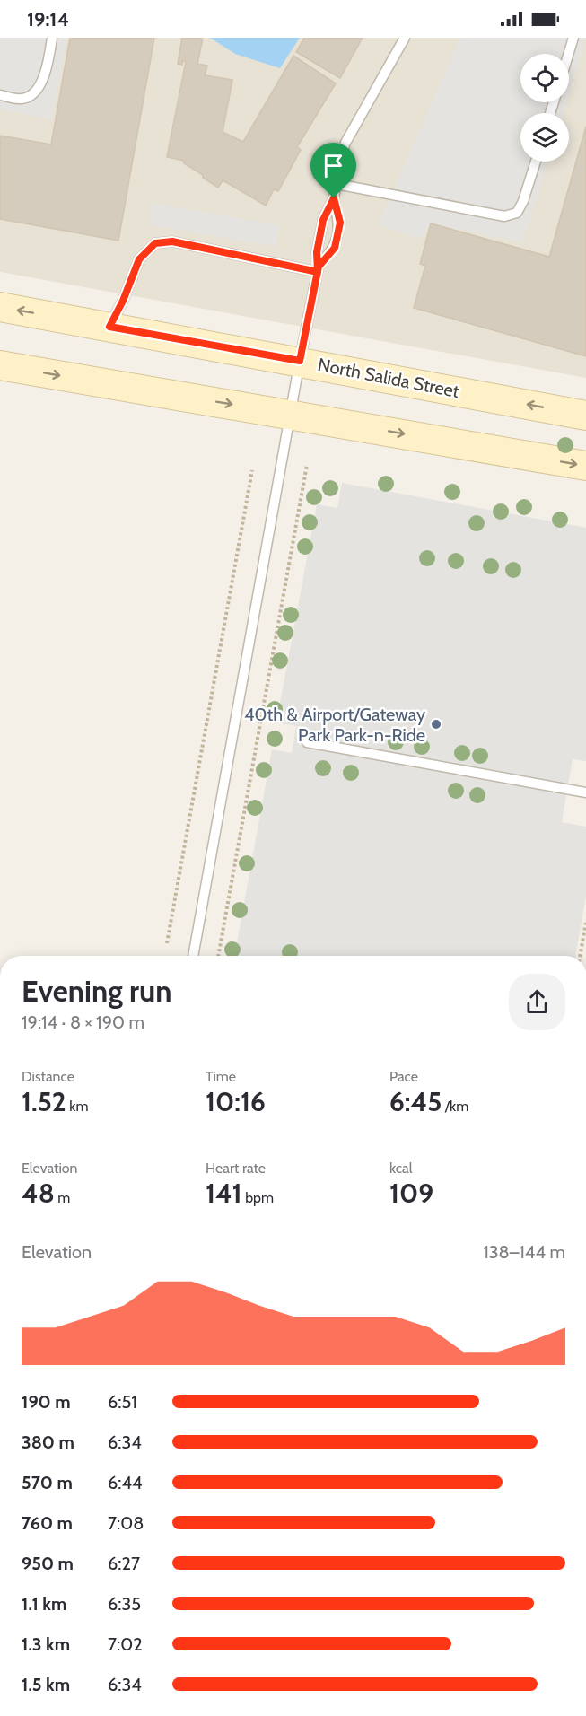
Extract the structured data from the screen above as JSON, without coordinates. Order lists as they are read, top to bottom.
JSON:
{
  "streets": {
    "street": ["North Salida Street"]
  },
  "places": ["40th & Airport/Gateway Park Park-n-Ride"],
  "page": {
    "status": "19:14",
    "heading": ["Evening run", "19:14 · 8 × 190 m"],
    "stats": [
      ["Distance", "1.52 km"],
      ["Time", "10:16"],
      ["Pace", "6:45 /km"],
      ["Elevation", "48 m"],
      ["Heart rate", "141 bpm"],
      ["kcal", "109"]
    ],
    "chart": ["Elevation", "138–144 m"],
    "list": [
      {
        "name": "190 m",
        "note": "6:51"
      },
      {
        "name": "380 m",
        "note": "6:34"
      },
      {
        "name": "570 m",
        "note": "6:44"
      },
      {
        "name": "760 m",
        "note": "7:08"
      },
      {
        "name": "950 m",
        "note": "6:27"
      },
      {
        "name": "1.1 km",
        "note": "6:35"
      },
      {
        "name": "1.3 km",
        "note": "7:02"
      },
      {
        "name": "1.5 km",
        "note": "6:34"
      }
    ]
  }
}
